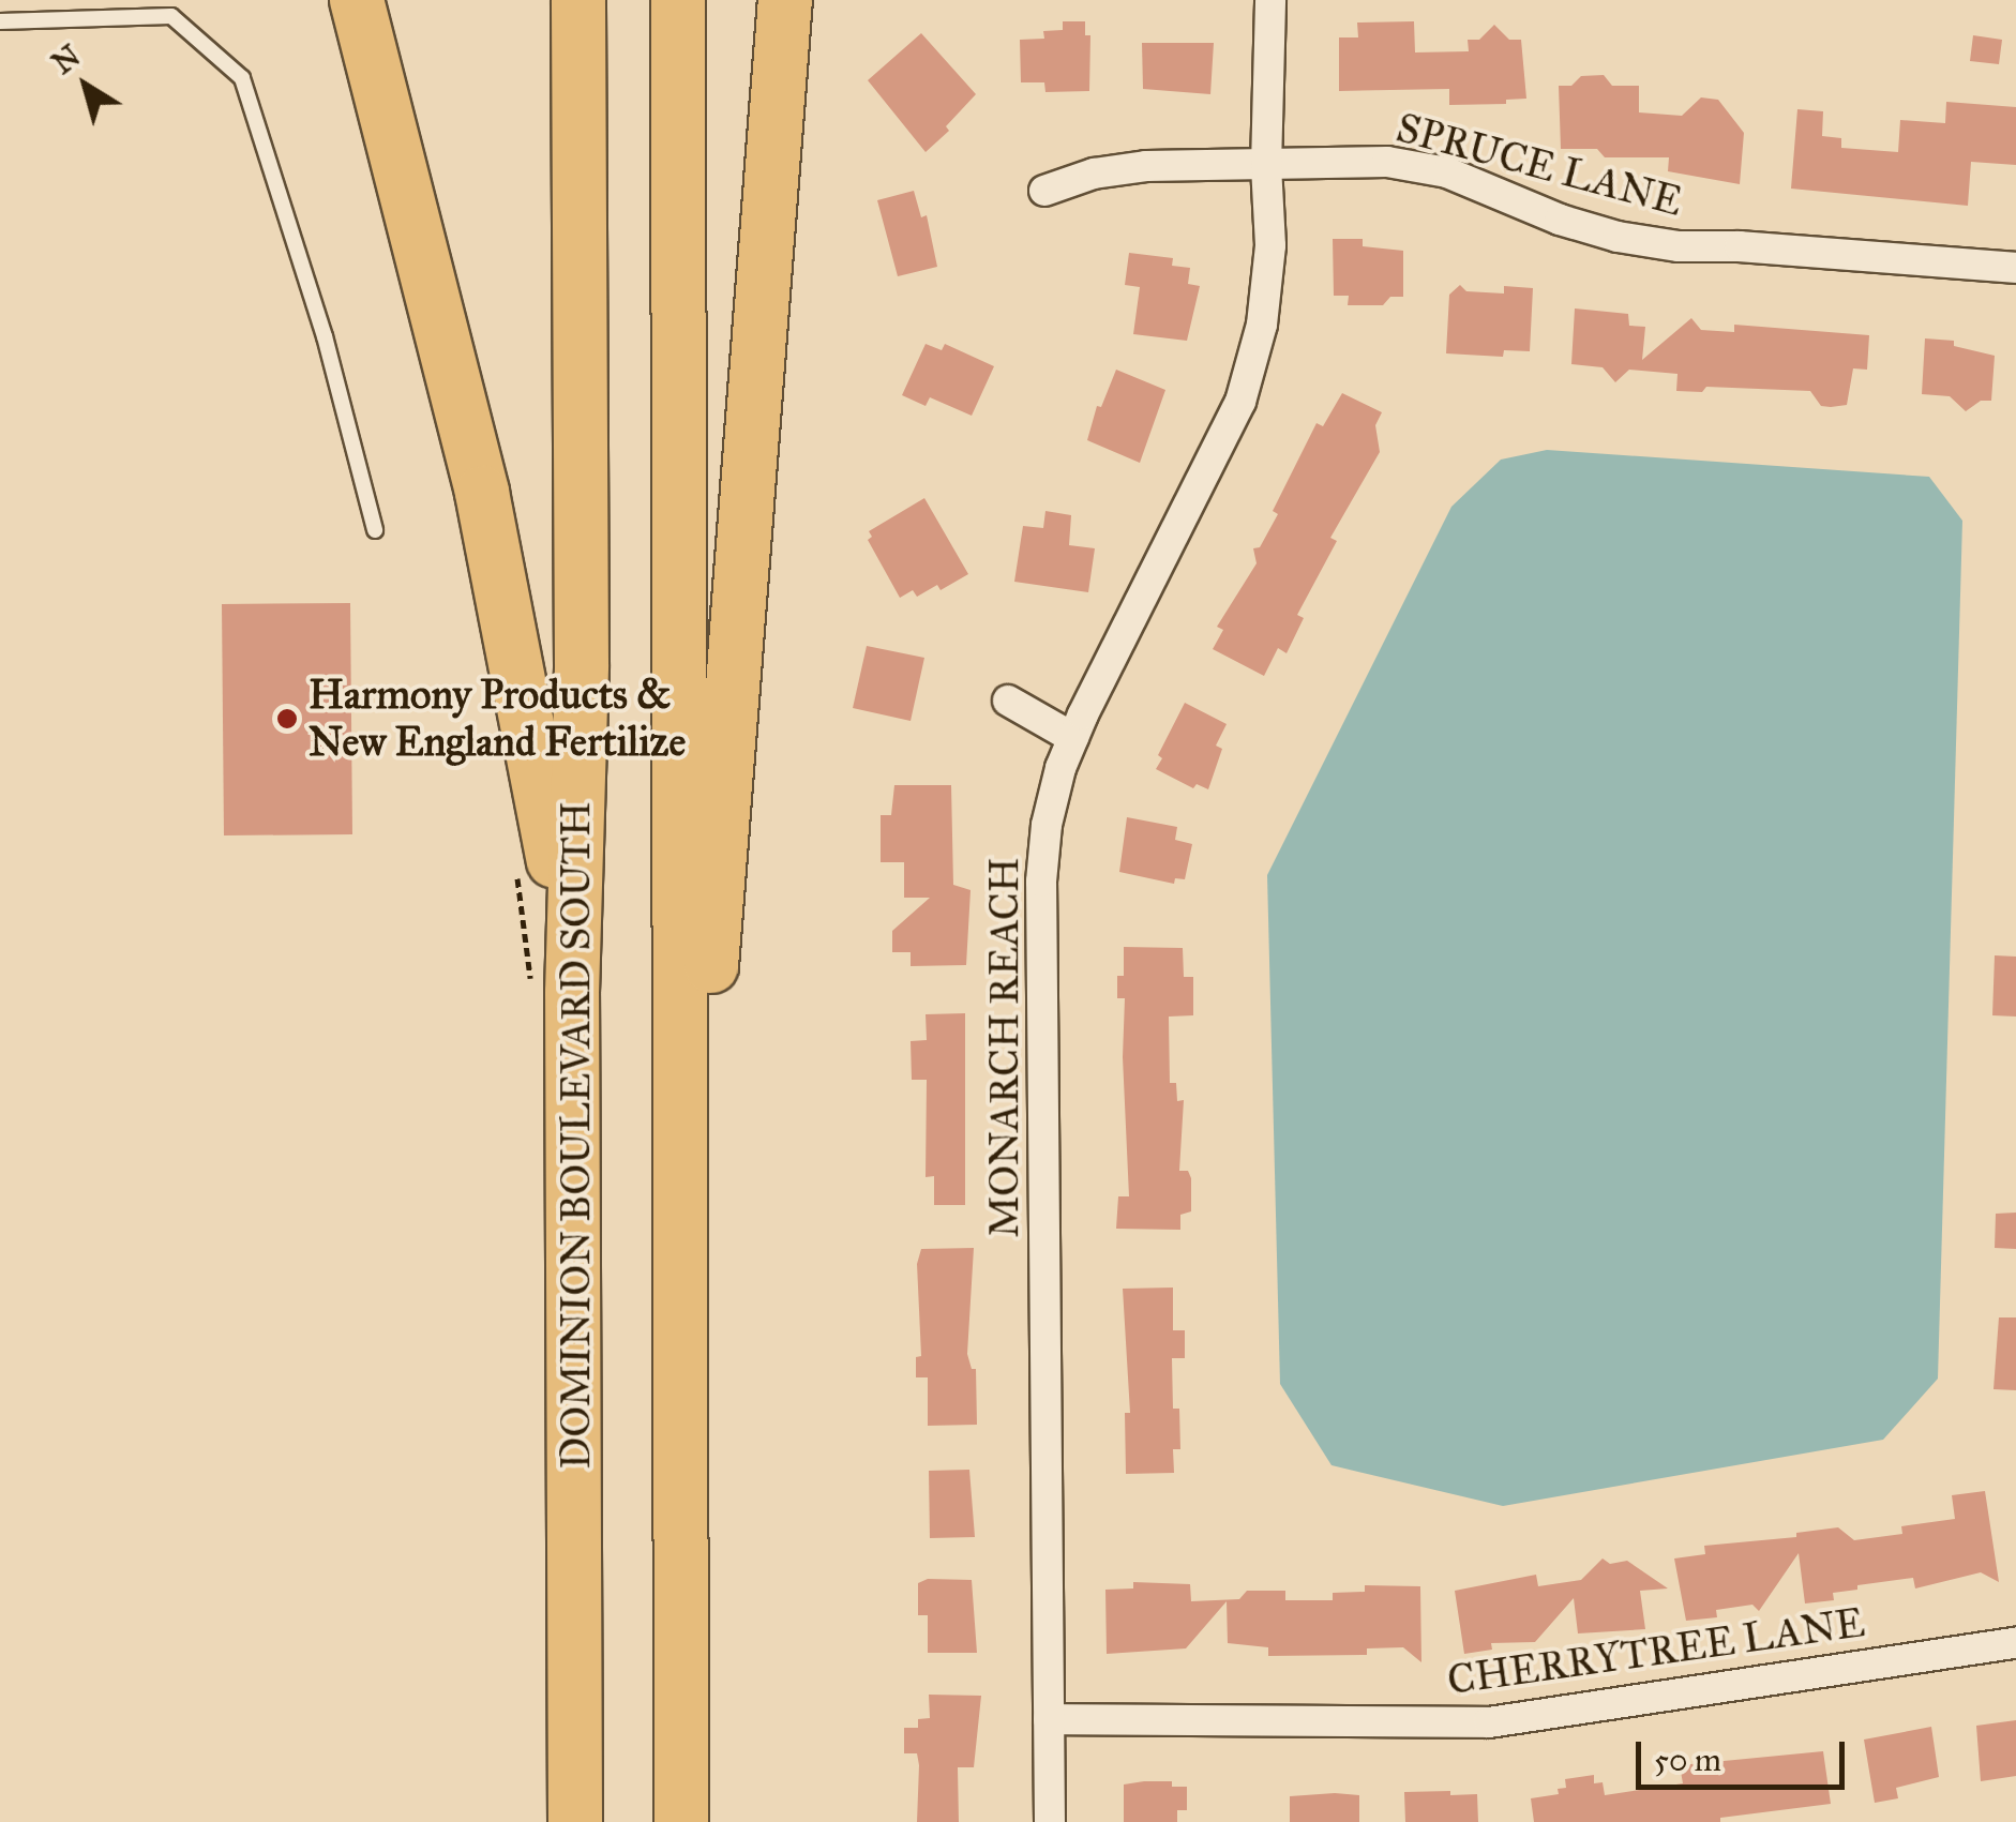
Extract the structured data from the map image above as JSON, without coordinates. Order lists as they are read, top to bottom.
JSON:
{
  "streets": {
    "highway": ["DOMINION BOULEVARD SOUTH"],
    "street": ["SPRUCE LANE", "MONARCH REACH", "CHERRYTREE LANE"]
  },
  "crossings": [
    ["SPRUCE LANE", "MONARCH REACH"],
    ["MONARCH REACH", "CHERRYTREE LANE"]
  ],
  "places": ["Harmony Products & New England Fertilize"],
  "scale_bar": "50 m",
  "north": "top left"
}
